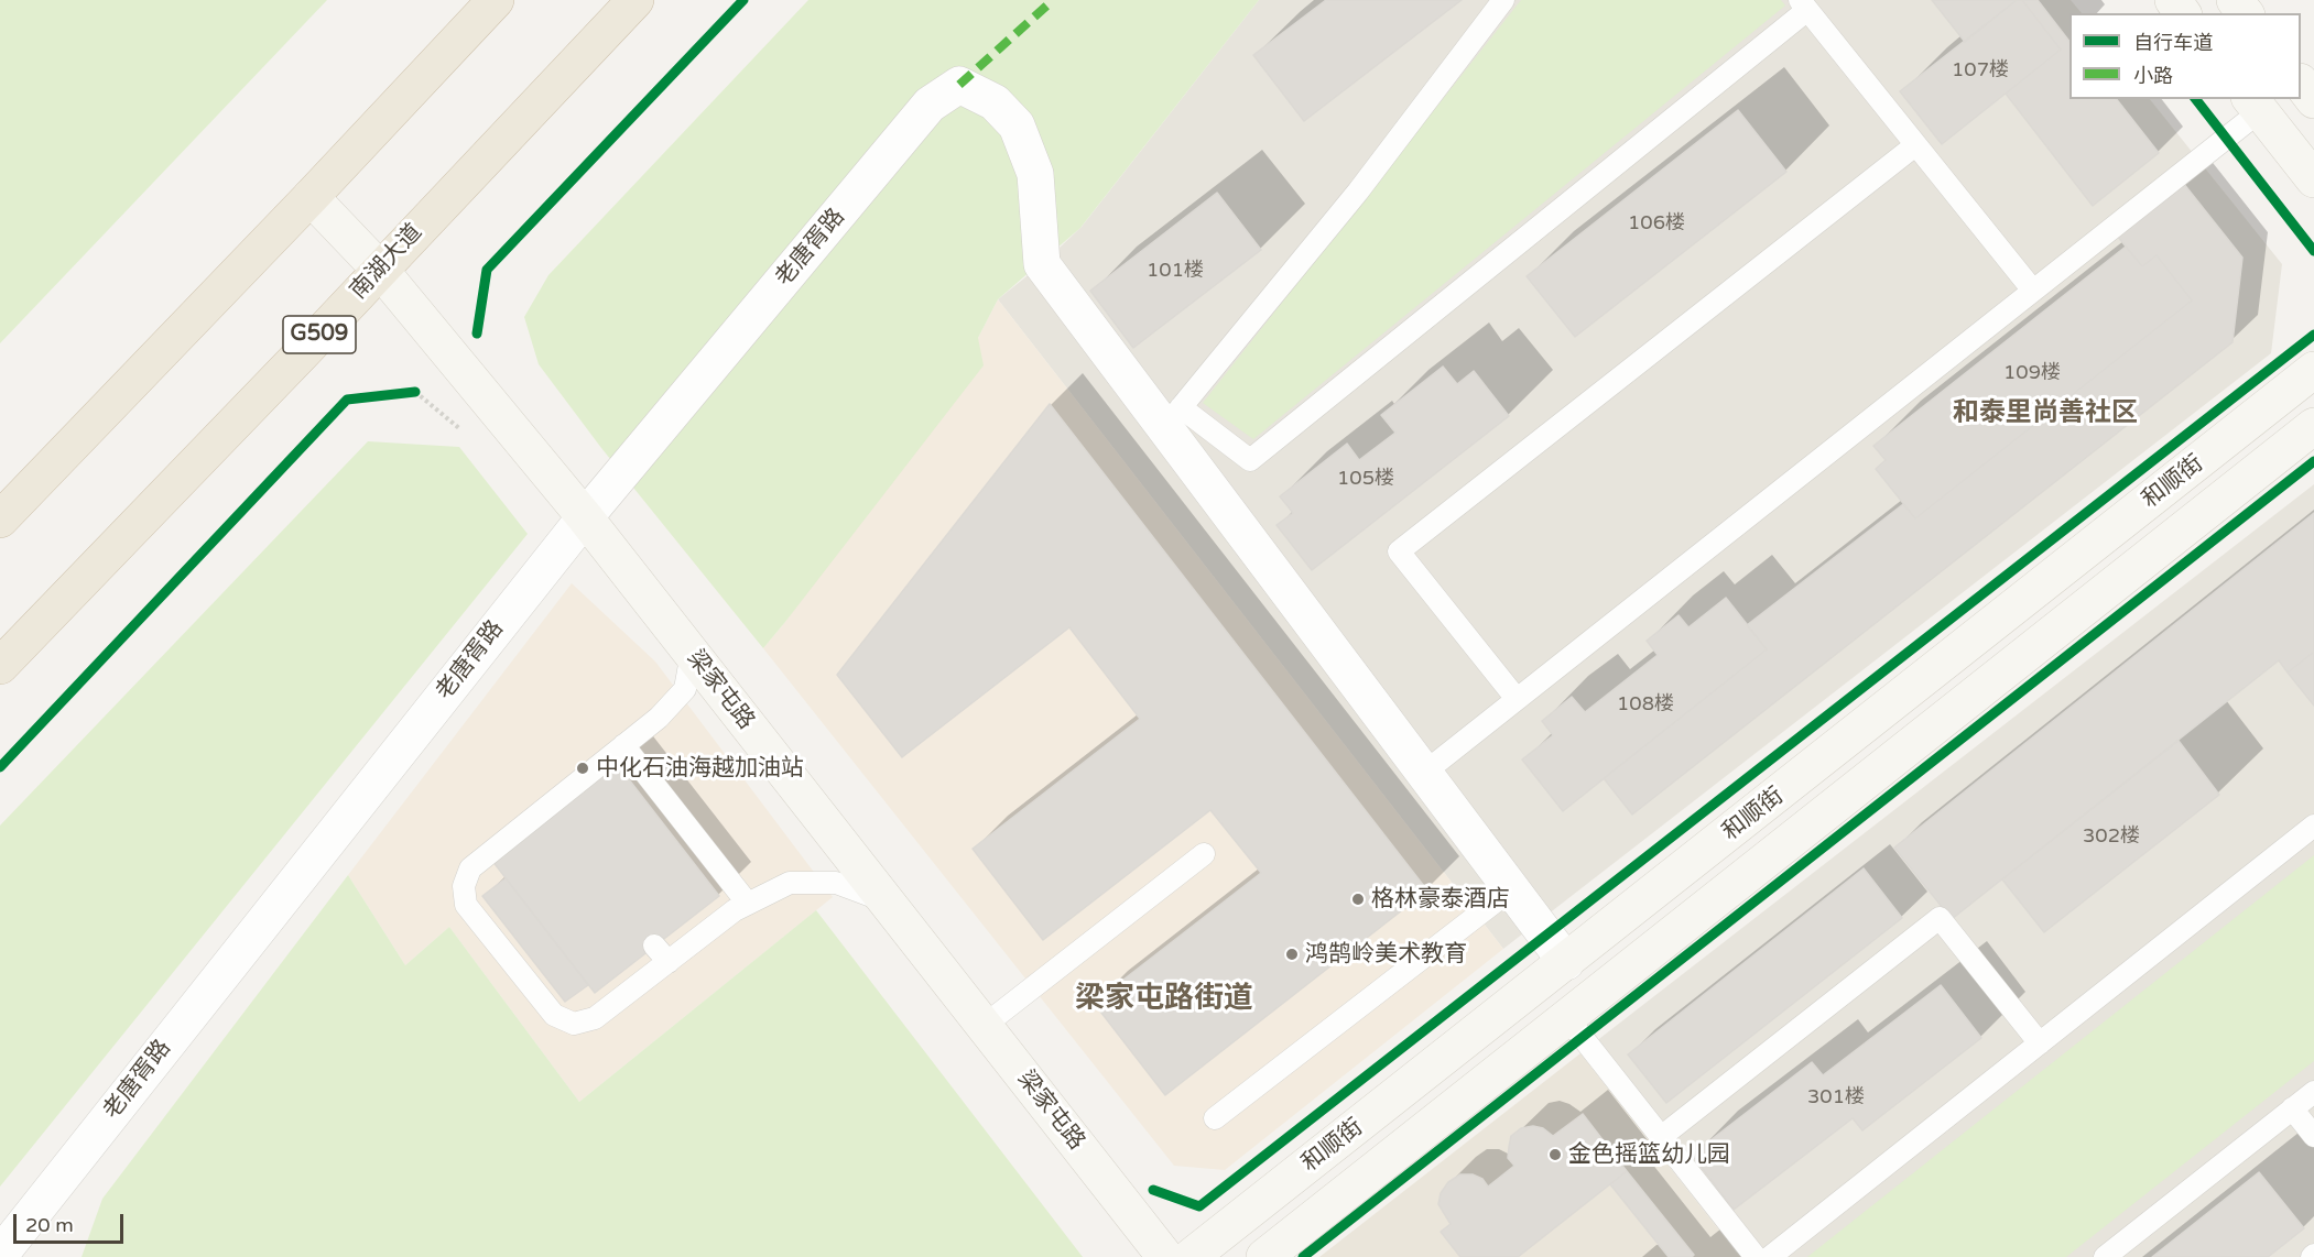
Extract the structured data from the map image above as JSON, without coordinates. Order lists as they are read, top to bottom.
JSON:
{
  "streets": {
    "highway": ["南湖大道", "G509"],
    "street": ["老唐胥路", "和顺街", "梁家屯路"]
  },
  "crossings": [
    ["老唐胥路", "梁家屯路"],
    ["南湖大道", "梁家屯路"]
  ],
  "districts": ["和泰里尚善社区", "梁家屯路街道"],
  "places": [
    "中化石油海越加油站",
    "格林豪泰酒店",
    "鸿鹄岭美术教育",
    "金色摇篮幼儿园"
  ],
  "house_numbers": [
    "107楼",
    "106楼",
    "101楼",
    "109楼",
    "105楼",
    "108楼",
    "302楼",
    "301楼"
  ],
  "legend": ["自行车道", "小路"],
  "scale_bar": "20 m"
}
